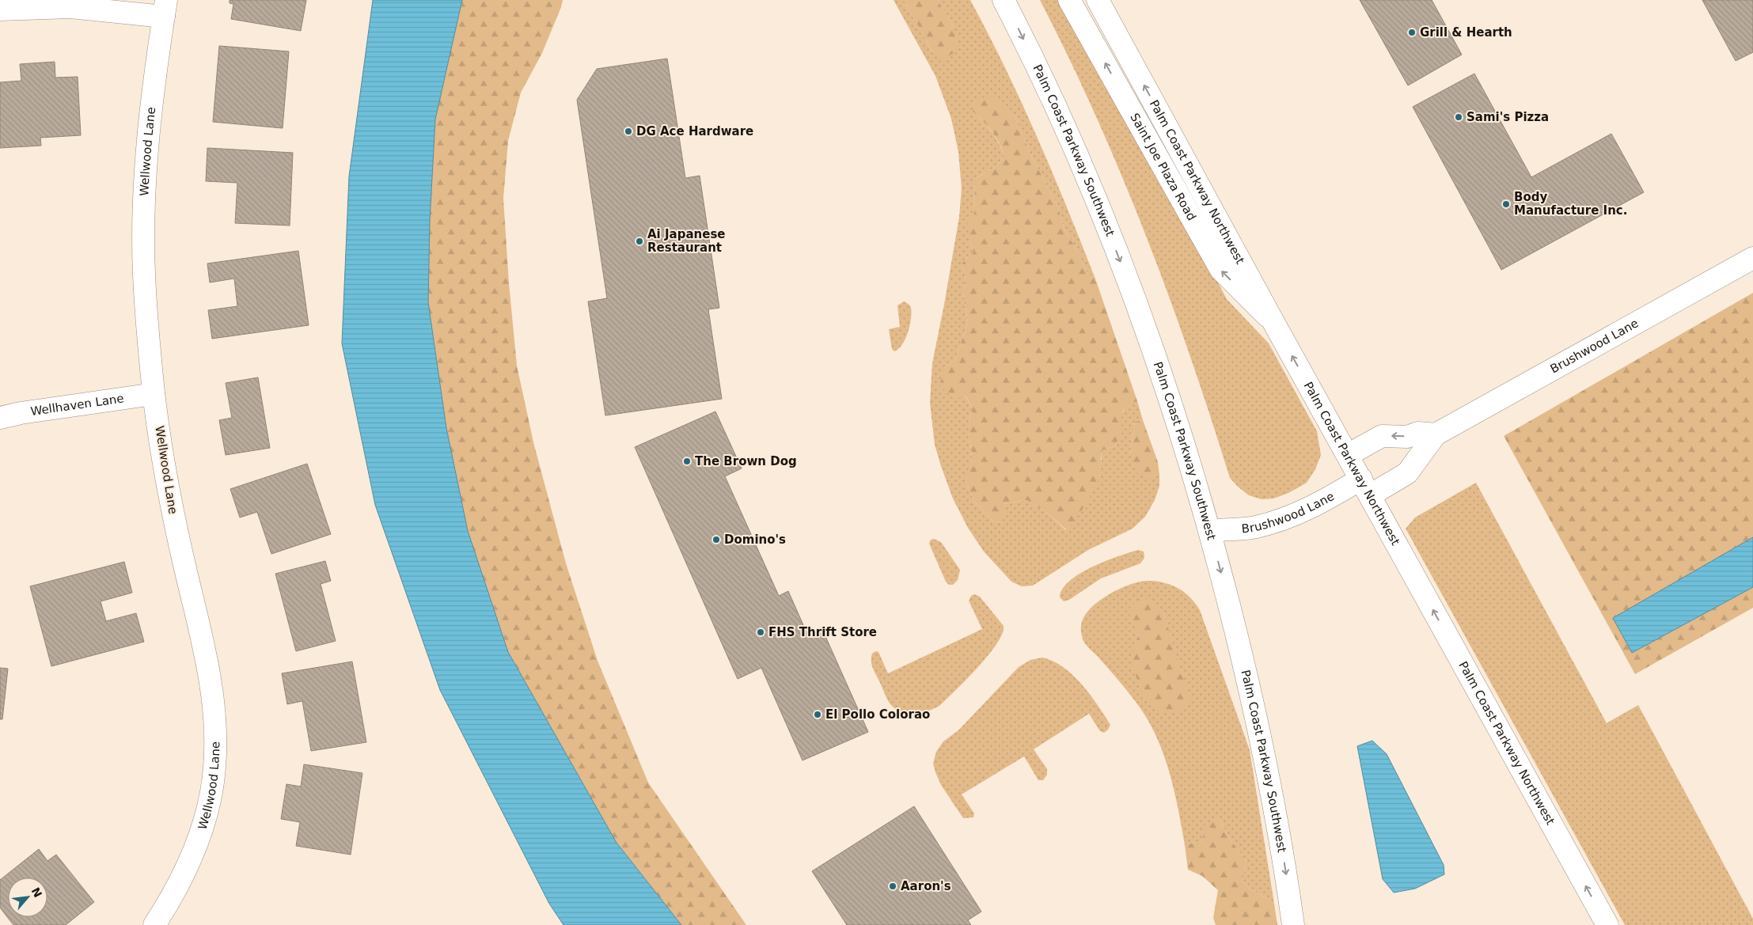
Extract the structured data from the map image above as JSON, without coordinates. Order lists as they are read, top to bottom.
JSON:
{
  "streets": {
    "street": [
      "Wellwood Lane",
      "Palm Coast Parkway Southwest",
      "Saint Joe Plaza Road",
      "Palm Coast Parkway Northwest",
      "Brushwood Lane",
      "Wellhaven Lane"
    ]
  },
  "crossings": [
    ["Wellwood Lane", "Wellhaven Lane"],
    ["Palm Coast Parkway Southwest", "Brushwood Lane"],
    ["Saint Joe Plaza Road", "Palm Coast Parkway Northwest"],
    ["Palm Coast Parkway Northwest", "Brushwood Lane"]
  ],
  "one_way": ["Palm Coast Parkway Southwest", "Saint Joe Plaza Road", "Palm Coast Parkway Northwest"],
  "places": [
    "Grill & Hearth",
    "Sami's Pizza",
    "DG Ace Hardware",
    "Body Manufacture Inc.",
    "Ai Japanese Restaurant",
    "The Brown Dog",
    "Domino's",
    "FHS Thrift Store",
    "El Pollo Colorao",
    "Aaron's"
  ],
  "north": "top right"
}
